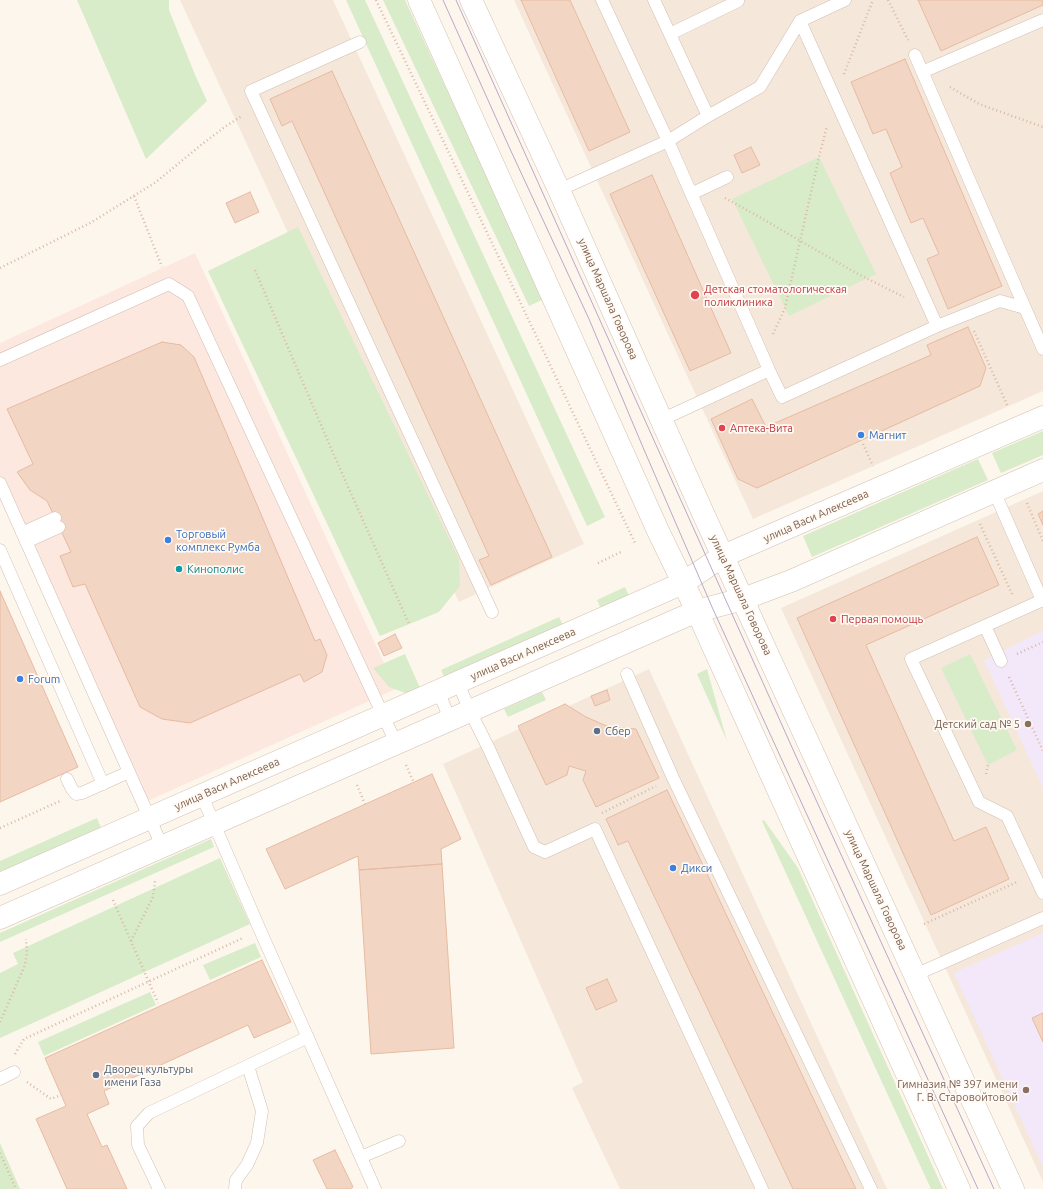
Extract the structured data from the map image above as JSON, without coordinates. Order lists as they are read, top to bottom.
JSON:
{
  "streets": {
    "main road": ["улица Маршала Говорова", "улица Васи Алексеева"]
  },
  "crossings": [
    ["улица Маршала Говорова", "улица Васи Алексеева"]
  ],
  "places": [
    "Детская стоматологическая поликлиника",
    "Аптека-Вита",
    "Магнит",
    "Торговый комплекс Румба",
    "Кинополис",
    "Первая помощь",
    "Forum",
    "Детский сад № 5",
    "Сбер",
    "Дикси",
    "Дворец культуры имени Газа",
    "Гимназия № 397 имени Г. В. Старовойтовой"
  ]
}
